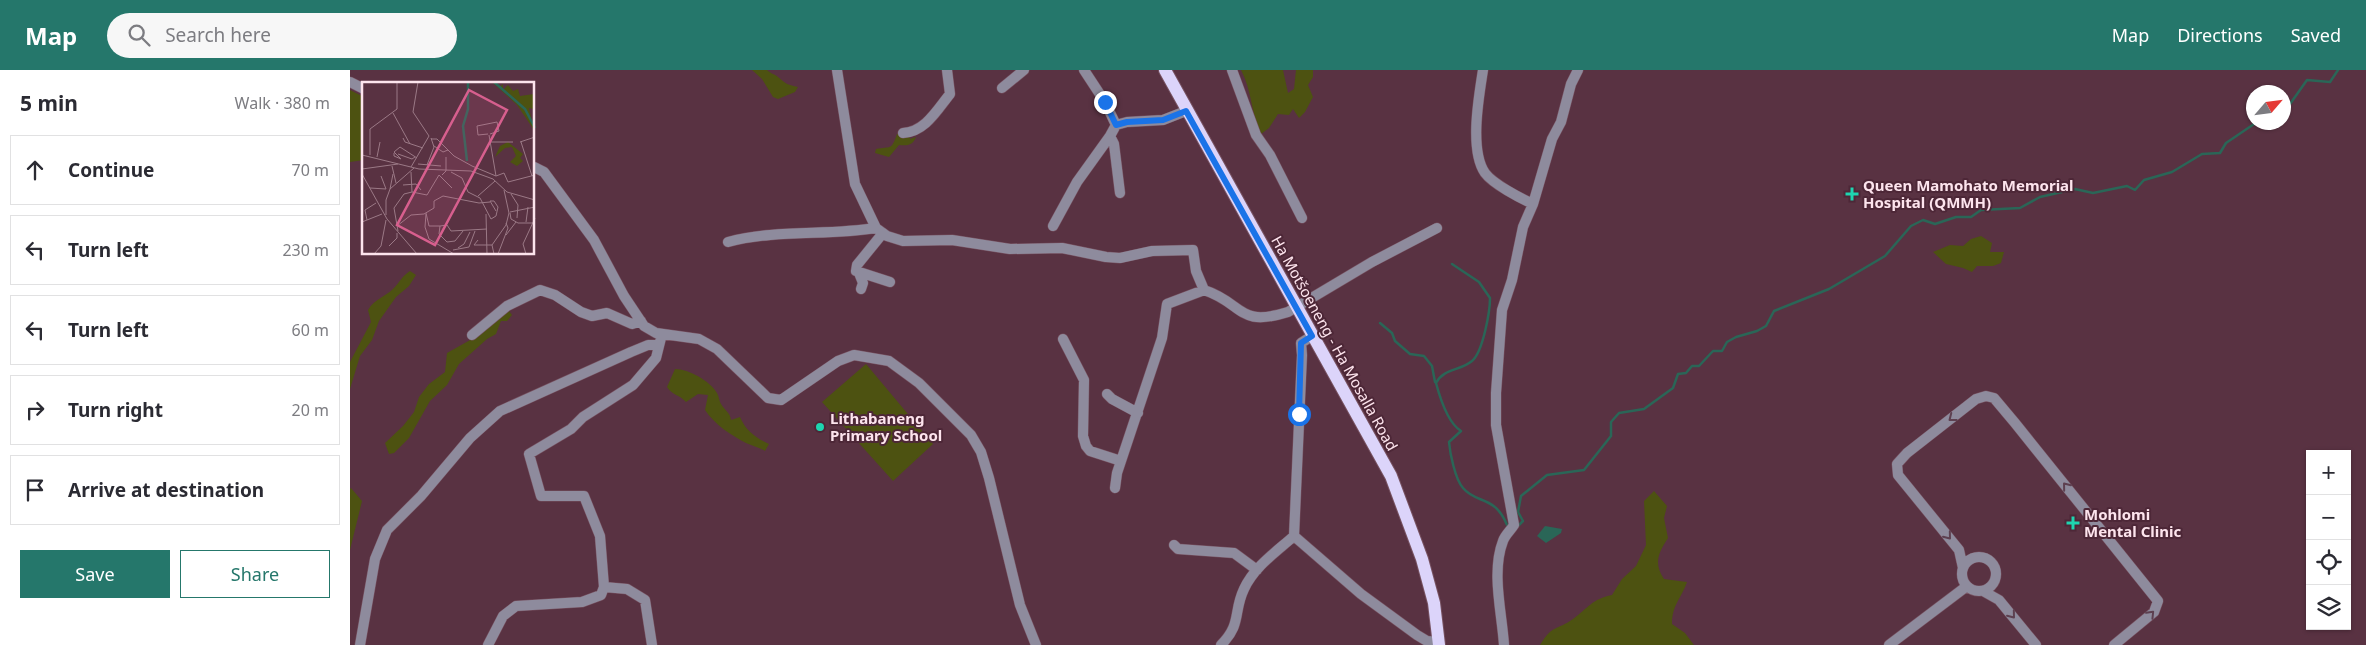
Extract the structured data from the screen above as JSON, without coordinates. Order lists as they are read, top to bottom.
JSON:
{
  "streets": {
    "main road": ["Ha Motšoeneng - Ha Mosalla Road"]
  },
  "places": {
    "health": ["Queen Mamohato Memorial Hospital (QMMH)", "Mohlomi Mental Clinic"],
    "other": ["Lithabaneng Primary School"]
  },
  "north": "top right",
  "page": {
    "header": "Map",
    "search": "Search here",
    "nav": ["Map", "Directions", "Saved"],
    "heading": ["5 min", "Walk · 380 m"],
    "list": [
      ["Continue", "70 m"],
      ["Turn left", "230 m"],
      ["Turn left", "60 m"],
      ["Turn right", "20 m"],
      "Arrive at destination"
    ],
    "map_buttons": ["+", "−"],
    "buttons": ["Save", "Share"]
  }
}
